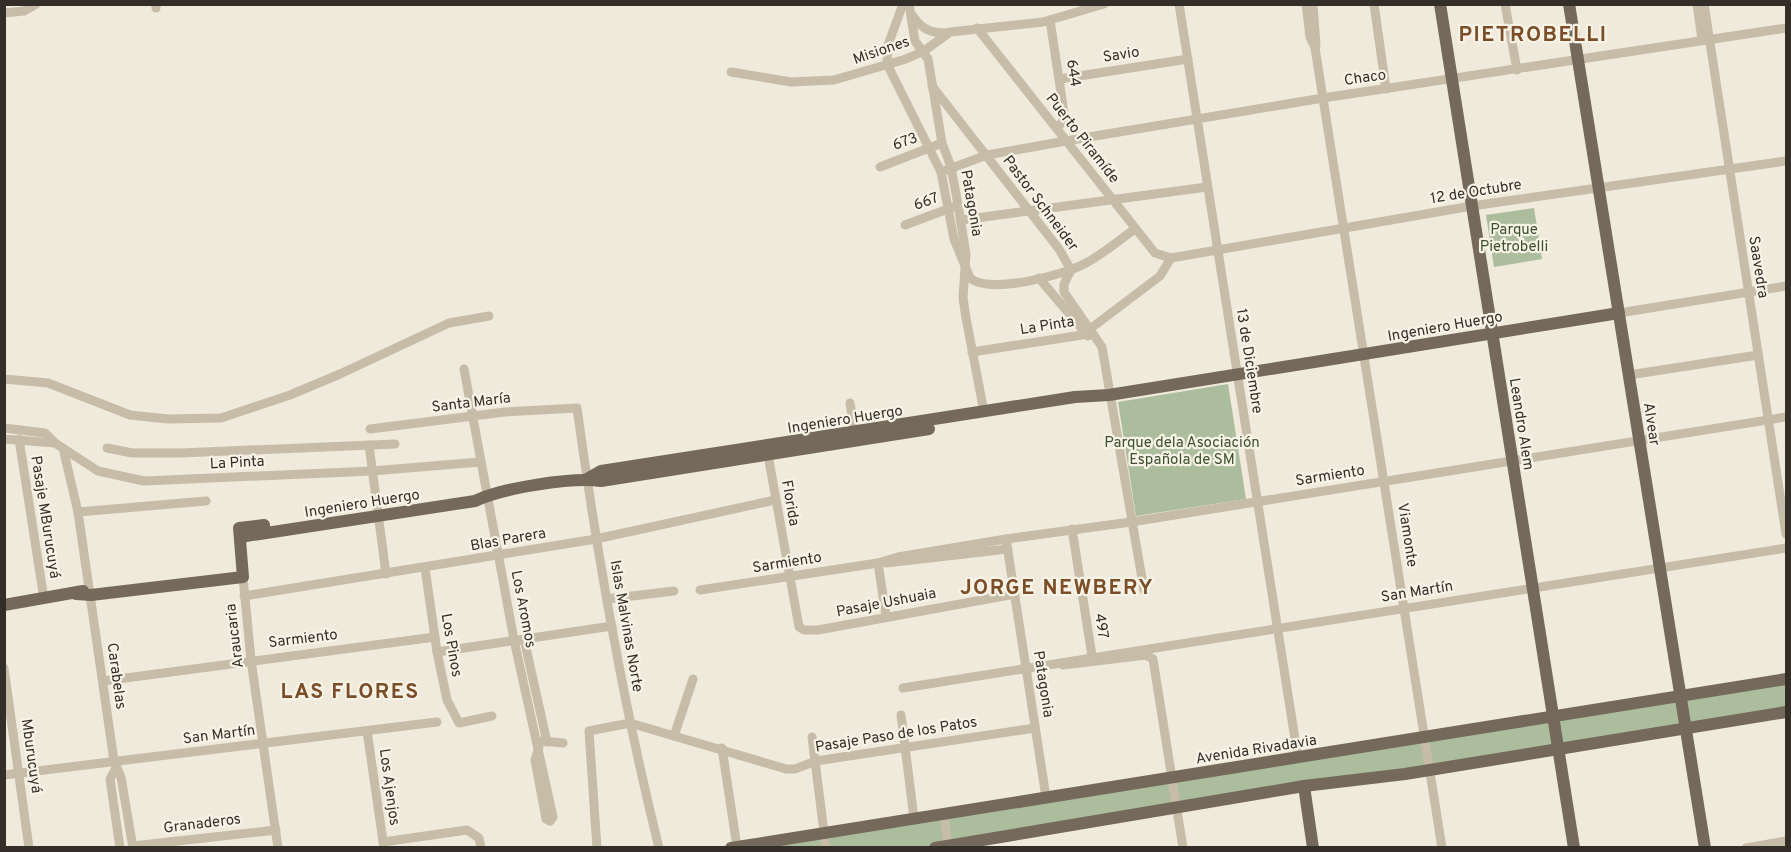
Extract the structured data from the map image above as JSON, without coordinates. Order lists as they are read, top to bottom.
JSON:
{
  "streets": {
    "main road": [
      "Ingeniero Huergo",
      "Leandro Alem",
      "Alvear",
      "Araucaria",
      "Avenida Rivadavia"
    ],
    "street": [
      "Misiones",
      "Savio",
      "644",
      "Chaco",
      "Puerto Piramíde",
      "673",
      "12 de Octubre",
      "667",
      "Patagonia",
      "Pastor Schneider",
      "Saavedra",
      "La Pinta",
      "13 de Diciembre",
      "Santa María",
      "Sarmiento",
      "Florida",
      "Pasaje MBurucuyá",
      "Viamonte",
      "Blas Parera",
      "San Martín",
      "Pasaje Ushuaia",
      "Los Aromos",
      "Islas Malvinas Norte",
      "497",
      "Los Pinos",
      "Carabelas",
      "Pasaje Paso de los Patos",
      "Mburucuyá",
      "Los Ajenjos",
      "Granaderos"
    ]
  },
  "crossings": [
    ["Misiones", "Patagonia"],
    ["Savio", "644"],
    ["Savio", "13 de Diciembre"],
    ["644", "Puerto Piramíde"],
    ["Chaco", "Puerto Piramíde"],
    ["Chaco", "Patagonia"],
    ["Chaco", "Pastor Schneider"],
    ["Chaco", "Saavedra"],
    ["Chaco", "13 de Diciembre"],
    ["Chaco", "Leandro Alem"],
    ["Chaco", "Alvear"],
    ["Chaco", "Viamonte"],
    ["Puerto Piramíde", "12 de Octubre"],
    ["Puerto Piramíde", "La Pinta"],
    ["673", "Patagonia"],
    ["12 de Octubre", "Saavedra"],
    ["12 de Octubre", "La Pinta"],
    ["12 de Octubre", "13 de Diciembre"],
    ["12 de Octubre", "Leandro Alem"],
    ["12 de Octubre", "Alvear"],
    ["12 de Octubre", "Viamonte"],
    ["667", "Patagonia"],
    ["Patagonia", "Pastor Schneider"],
    ["Patagonia", "La Pinta"],
    ["Patagonia", "Ingeniero Huergo"],
    ["Patagonia", "Sarmiento"],
    ["Patagonia", "San Martín"],
    ["Patagonia", "Pasaje Ushuaia"],
    ["Patagonia", "Pasaje Paso de los Patos"],
    ["Patagonia", "Avenida Rivadavia"],
    ["Pastor Schneider", "La Pinta"],
    ["Pastor Schneider", "Ingeniero Huergo"],
    ["Pastor Schneider", "Sarmiento"],
    ["Saavedra", "Ingeniero Huergo"],
    ["Saavedra", "Sarmiento"],
    ["La Pinta", "Pasaje MBurucuyá"],
    ["La Pinta", "Los Aromos"],
    ["La Pinta", "Carabelas"],
    ["Ingeniero Huergo", "13 de Diciembre"],
    ["Ingeniero Huergo", "Leandro Alem"],
    ["Ingeniero Huergo", "Alvear"],
    ["Ingeniero Huergo", "Florida"],
    ["Ingeniero Huergo", "Viamonte"],
    ["Ingeniero Huergo", "Los Aromos"],
    ["Ingeniero Huergo", "Islas Malvinas Norte"],
    ["Ingeniero Huergo", "Araucaria"],
    ["13 de Diciembre", "Sarmiento"],
    ["13 de Diciembre", "San Martín"],
    ["13 de Diciembre", "Avenida Rivadavia"],
    ["Santa María", "Los Aromos"],
    ["Santa María", "Islas Malvinas Norte"],
    ["Leandro Alem", "Sarmiento"],
    ["Leandro Alem", "San Martín"],
    ["Leandro Alem", "Avenida Rivadavia"],
    ["Alvear", "Sarmiento"],
    ["Alvear", "San Martín"],
    ["Alvear", "Avenida Rivadavia"],
    ["Sarmiento", "Florida"],
    ["Sarmiento", "Viamonte"],
    ["Sarmiento", "497"],
    ["Sarmiento", "Araucaria"],
    ["Sarmiento", "Los Pinos"],
    ["Sarmiento", "Carabelas"],
    ["Florida", "Blas Parera"],
    ["Florida", "Pasaje Ushuaia"],
    ["Viamonte", "San Martín"],
    ["Viamonte", "Avenida Rivadavia"],
    ["Blas Parera", "Los Aromos"],
    ["Blas Parera", "Islas Malvinas Norte"],
    ["Blas Parera", "Araucaria"],
    ["Blas Parera", "Los Pinos"],
    ["San Martín", "497"],
    ["San Martín", "Araucaria"],
    ["San Martín", "Carabelas"],
    ["San Martín", "Avenida Rivadavia"],
    ["San Martín", "Mburucuyá"],
    ["San Martín", "Los Ajenjos"],
    ["Islas Malvinas Norte", "Pasaje Paso de los Patos"],
    ["Araucaria", "Granaderos"],
    ["Carabelas", "Granaderos"]
  ],
  "districts": ["PIETROBELLI", "JORGE NEWBERY", "LAS FLORES"],
  "parks": ["Parque Pietrobelli", "Parque dela Asociación Española de SM"]
}
